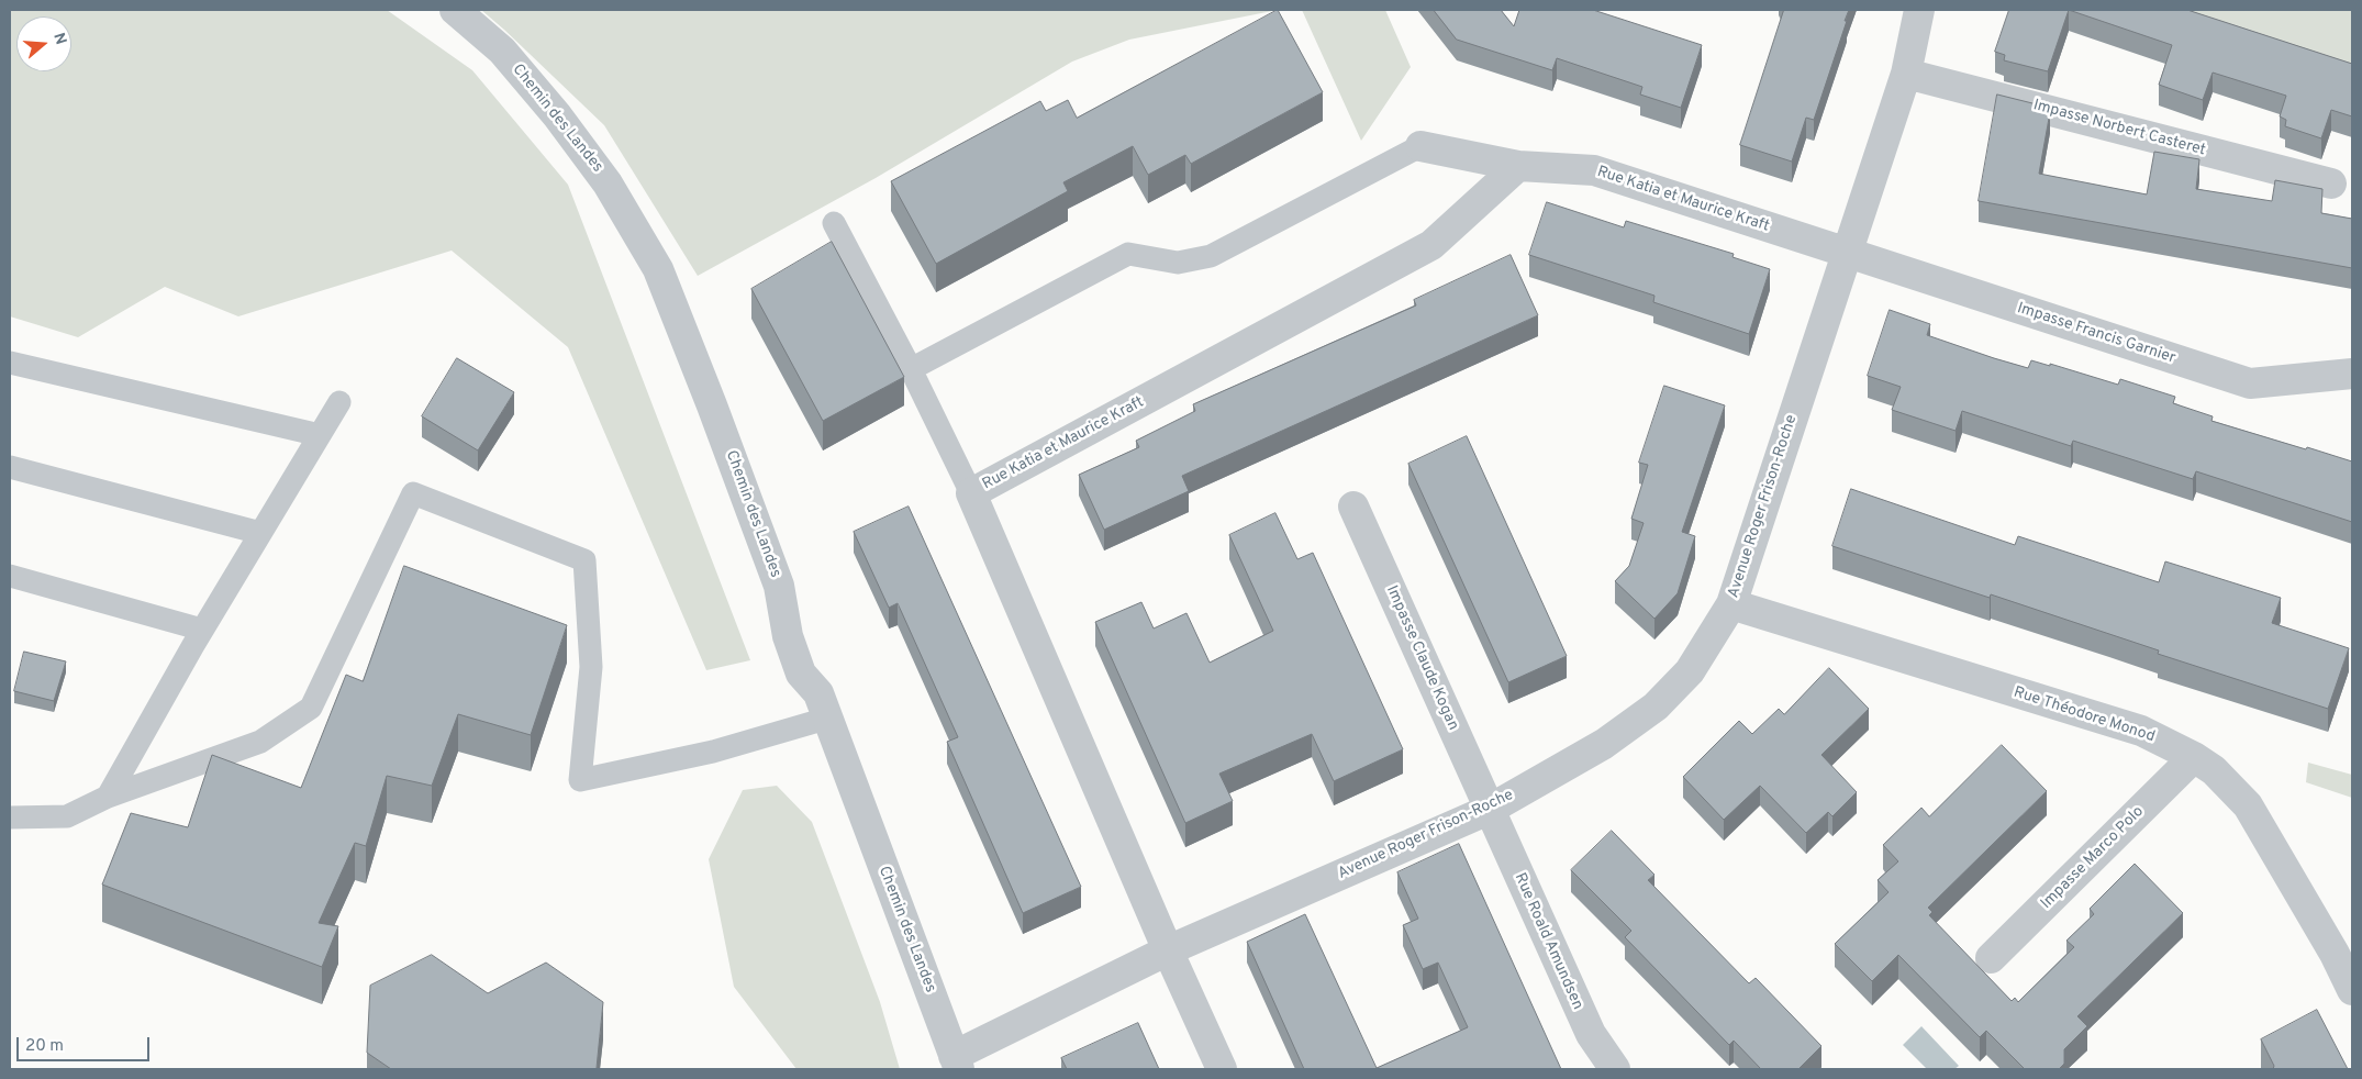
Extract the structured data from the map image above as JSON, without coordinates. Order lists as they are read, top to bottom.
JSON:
{
  "streets": {
    "street": [
      "Chemin des Landes",
      "Impasse Norbert Casteret",
      "Rue Katia et Maurice Kraft",
      "Impasse Francis Garnier",
      "Avenue Roger Frison-Roche",
      "Impasse Claude Kogan",
      "Rue Théodore Monod",
      "Impasse Marco Polo",
      "Rue Roald Amundsen"
    ]
  },
  "crossings": [
    ["Chemin des Landes", "Avenue Roger Frison-Roche"],
    ["Impasse Norbert Casteret", "Avenue Roger Frison-Roche"],
    ["Rue Katia et Maurice Kraft", "Impasse Francis Garnier"],
    ["Rue Katia et Maurice Kraft", "Avenue Roger Frison-Roche"],
    ["Impasse Francis Garnier", "Avenue Roger Frison-Roche"],
    ["Avenue Roger Frison-Roche", "Impasse Claude Kogan"],
    ["Avenue Roger Frison-Roche", "Rue Théodore Monod"],
    ["Avenue Roger Frison-Roche", "Rue Roald Amundsen"],
    ["Impasse Claude Kogan", "Rue Roald Amundsen"],
    ["Rue Théodore Monod", "Impasse Marco Polo"]
  ],
  "scale_bar": "20 m",
  "north": "right"
}
